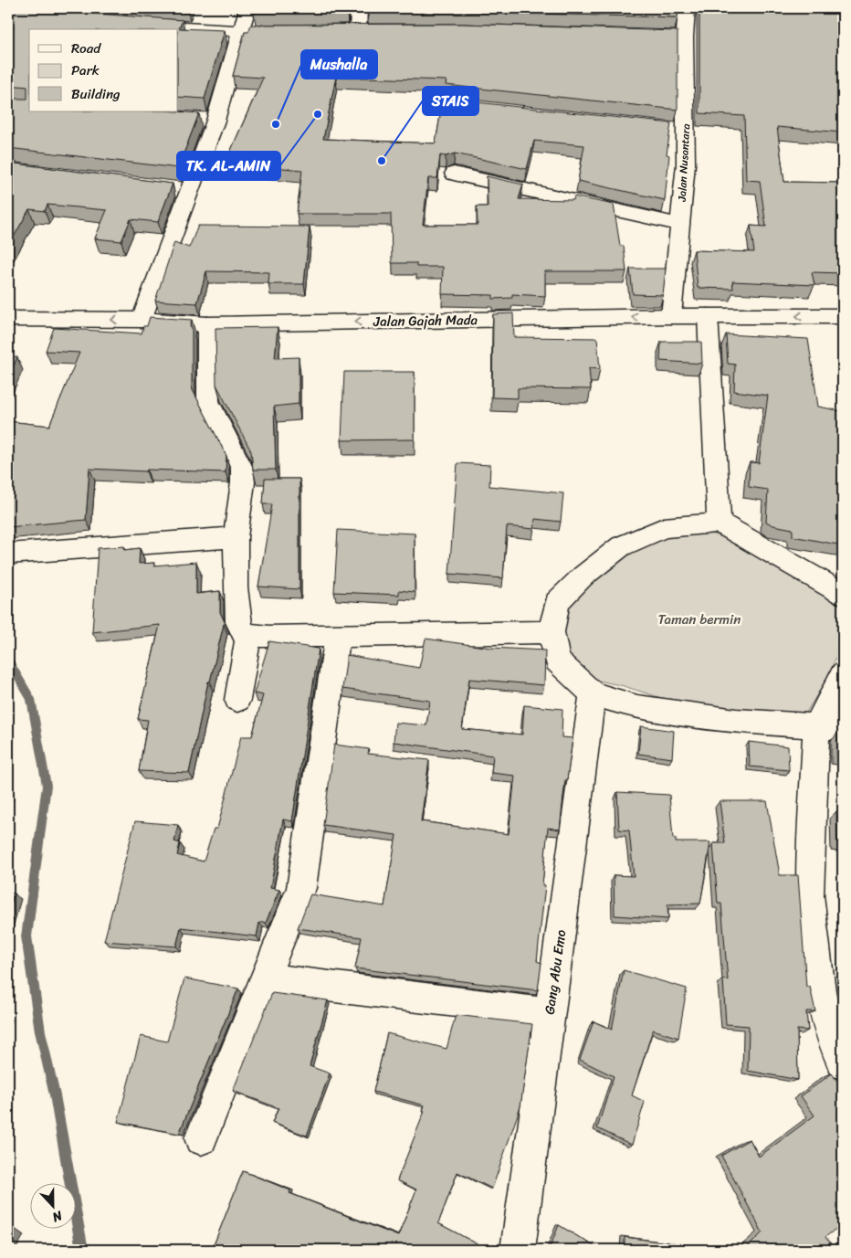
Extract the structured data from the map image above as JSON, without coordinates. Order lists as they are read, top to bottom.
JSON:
{
  "streets": {
    "street": ["Jalan Nusantara", "Jalan Gajah Mada", "Gang Abu Emo"]
  },
  "crossings": [
    ["Jalan Nusantara", "Jalan Gajah Mada"]
  ],
  "parks": ["Taman bermin"],
  "places": ["TK. AL-AMIN", "Mushalla", "STAIS"],
  "legend": ["Road", "Park", "Building"],
  "north": "bottom"
}
